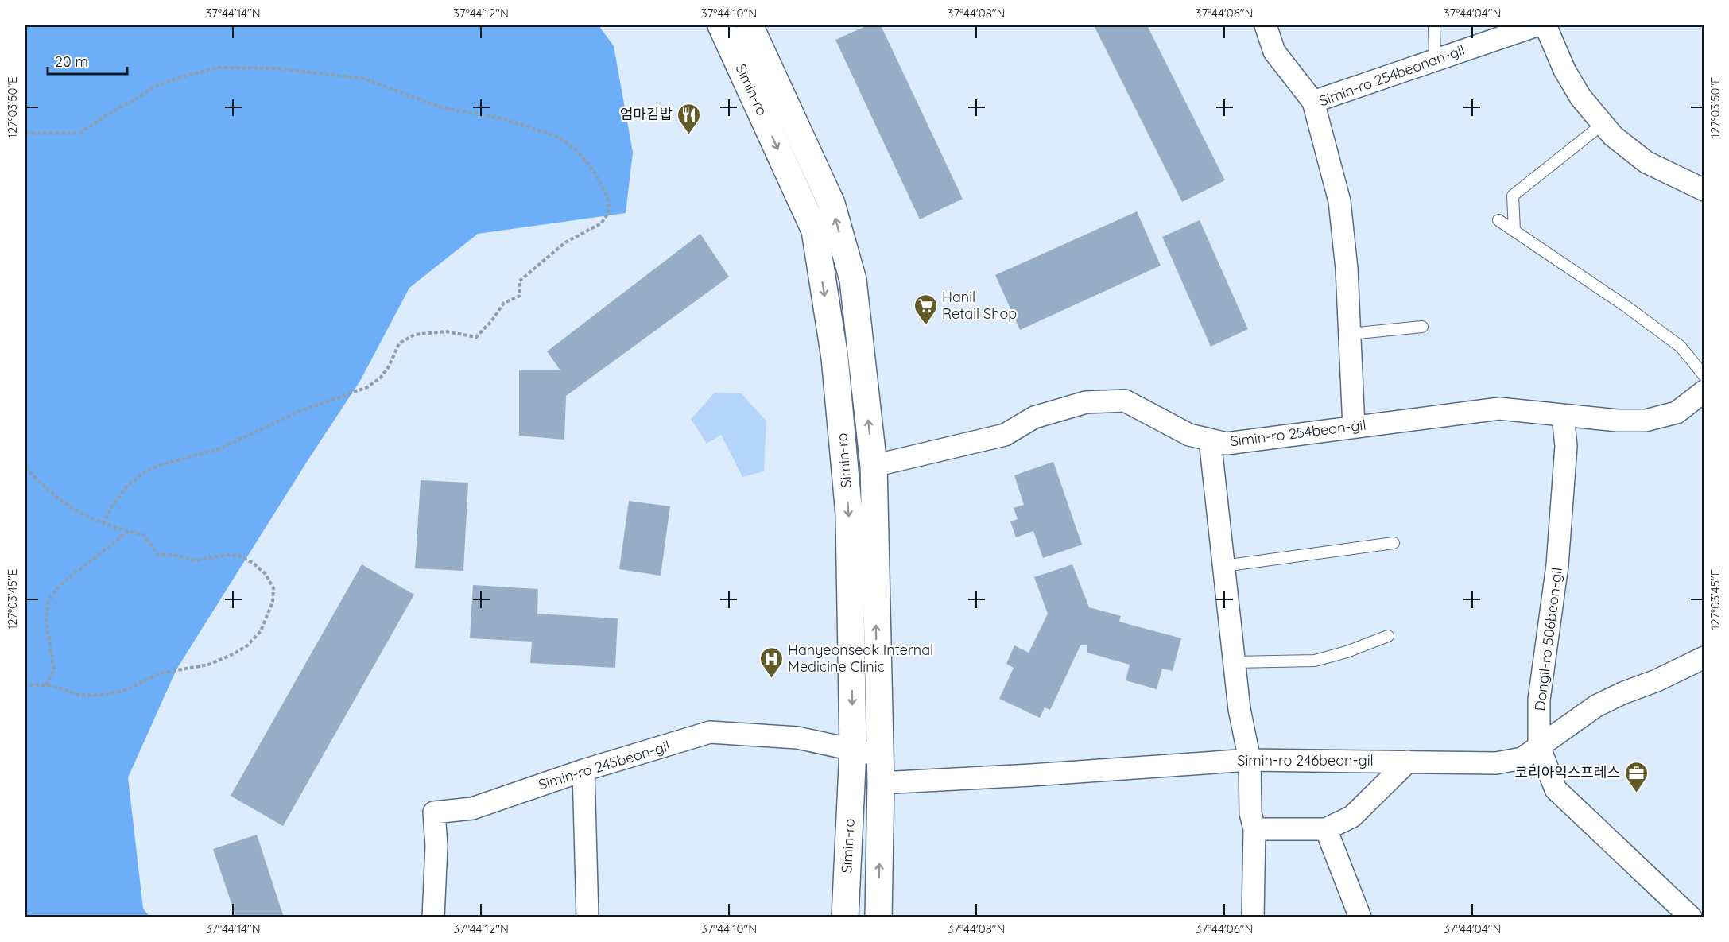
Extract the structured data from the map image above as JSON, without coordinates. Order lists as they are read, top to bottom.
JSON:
{
  "streets": {
    "street": [
      "Simin-ro 254beonan-gil",
      "Simin-ro",
      "Simin-ro 254beon-gil",
      "Dongil-ro 506beon-gil",
      "Simin-ro 246beon-gil",
      "Simin-ro 245beon-gil"
    ]
  },
  "crossings": [
    ["Simin-ro 254beonan-gil", "Simin-ro 254beon-gil"],
    ["Simin-ro", "Simin-ro 254beon-gil"],
    ["Simin-ro", "Simin-ro 246beon-gil"],
    ["Simin-ro", "Simin-ro 245beon-gil"],
    ["Simin-ro 254beon-gil", "Dongil-ro 506beon-gil"],
    ["Dongil-ro 506beon-gil", "Simin-ro 246beon-gil"]
  ],
  "places": {
    "restaurant": ["엄마김밥"],
    "supermarket": ["Hanil Retail Shop"],
    "hospital": ["Hanyeonseok Internal Medicine Clinic"],
    "office": ["코리아익스프레스"]
  },
  "scale_bar": "20 m",
  "coordinates": [
    "37°44'14\"N",
    "37°44'12\"N",
    "37°44'10\"N",
    "37°44'08\"N",
    "37°44'06\"N",
    "37°44'04\"N",
    "127°03'50\"E",
    "127°03'45\"E"
  ]
}
